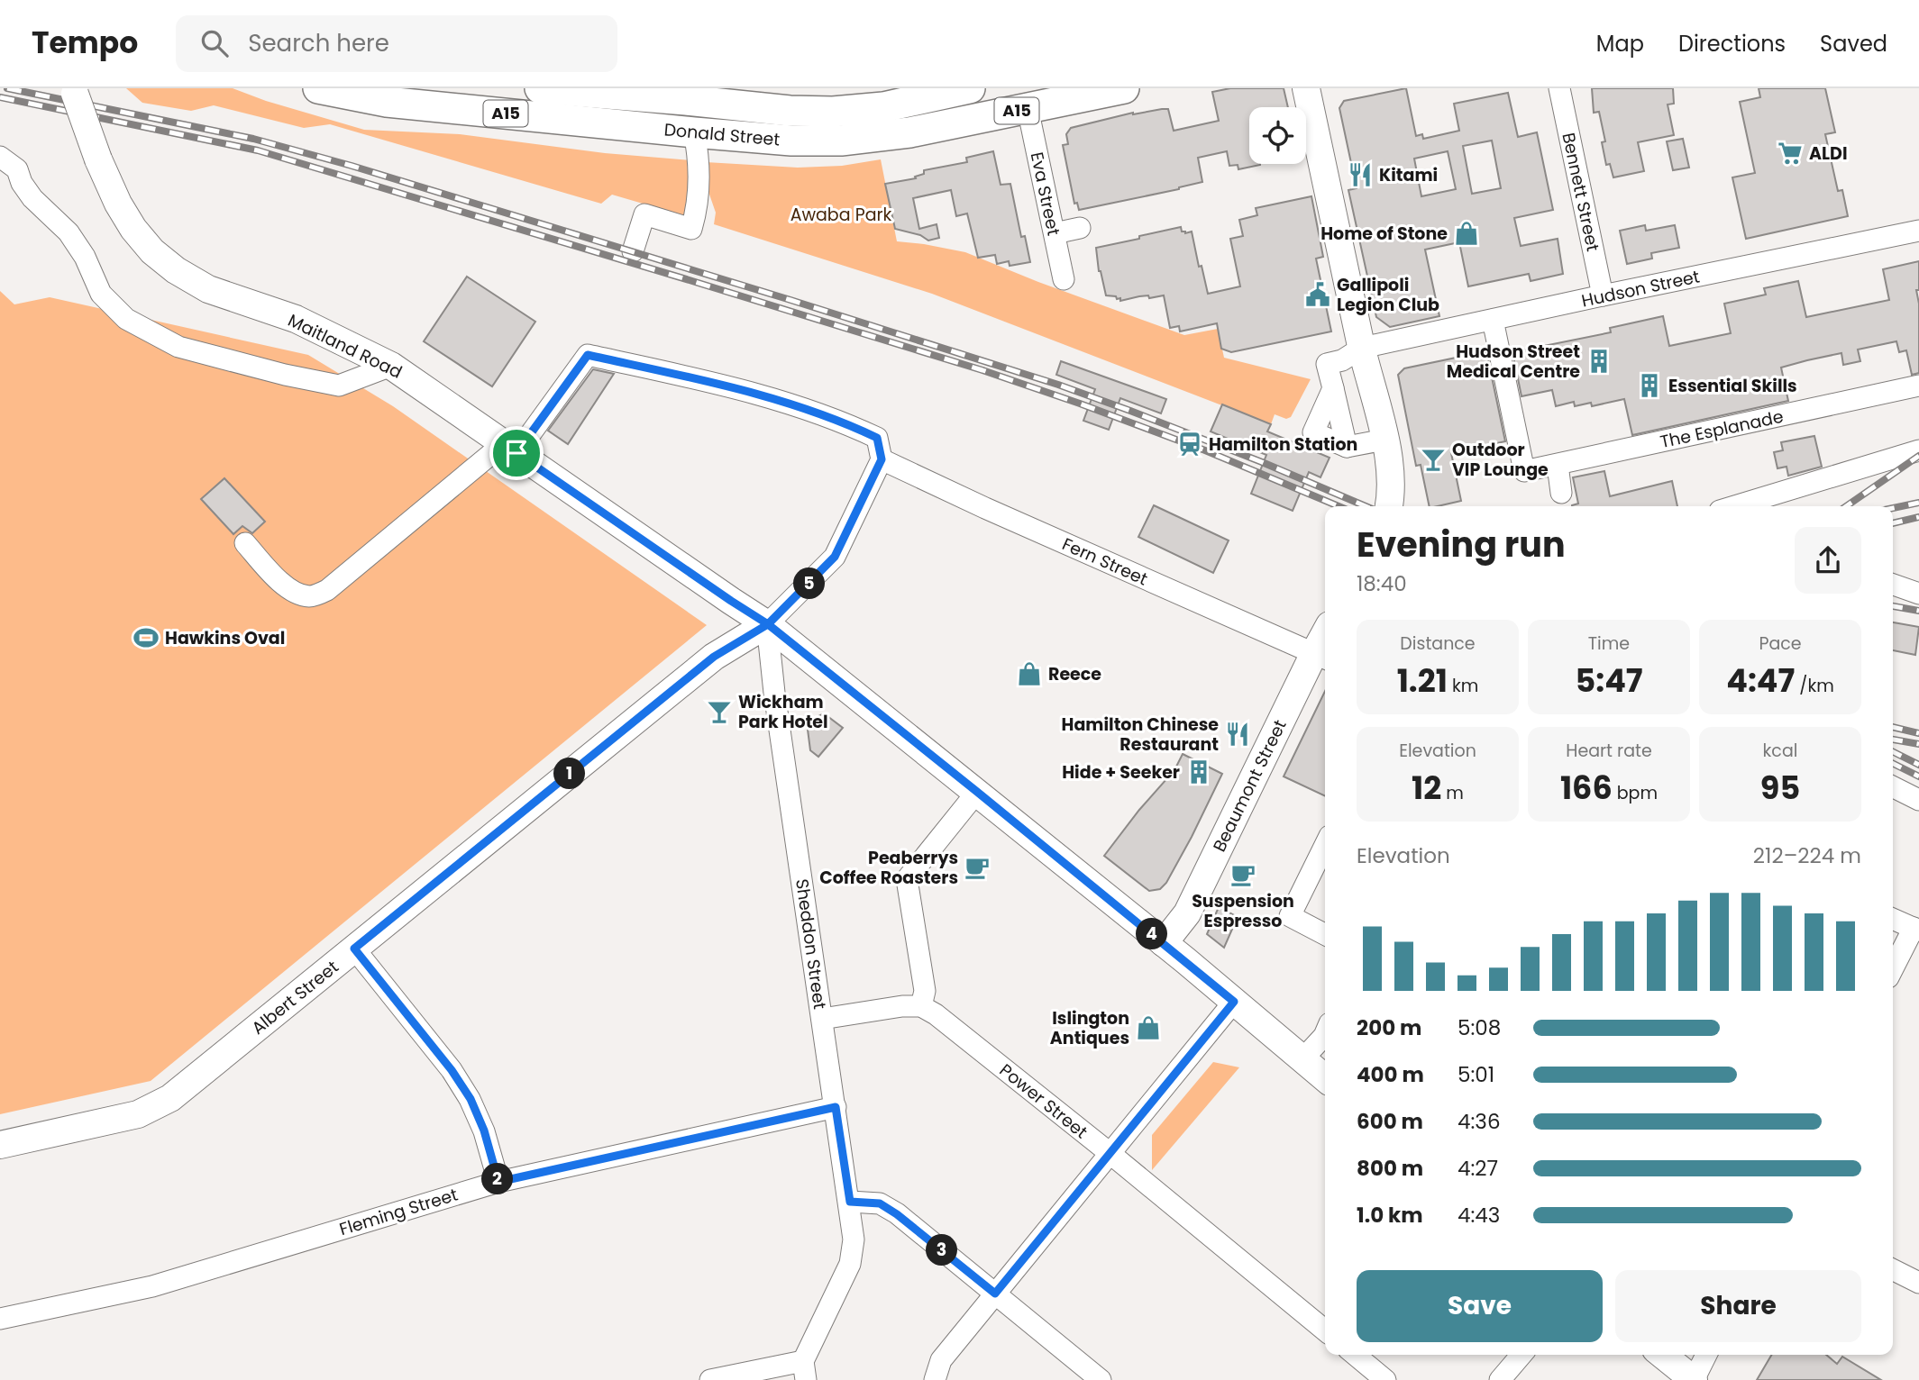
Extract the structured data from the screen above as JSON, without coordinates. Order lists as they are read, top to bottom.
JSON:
{
  "streets": {
    "highway": ["A15", "Donald Street"],
    "main road": ["Maitland Road", "Beaumont Street", "Albert Street"],
    "street": [
      "Bennett Street",
      "Eva Street",
      "Hudson Street",
      "The Esplanade",
      "Fern Street",
      "Sheddon Street",
      "Power Street",
      "Fleming Street"
    ]
  },
  "crossings": [
    ["Donald Street", "Eva Street"],
    ["Bennett Street", "Hudson Street"],
    ["Hudson Street", "The Esplanade"],
    ["Maitland Road", "Beaumont Street"],
    ["Maitland Road", "Sheddon Street"],
    ["Maitland Road", "Albert Street"],
    ["Fern Street", "Beaumont Street"],
    ["Sheddon Street", "Albert Street"],
    ["Sheddon Street", "Fleming Street"]
  ],
  "parks": ["Awaba Park"],
  "places": {
    "supermarket": ["ALDI"],
    "restaurant": ["Kitami", "Hamilton Chinese Restaurant"],
    "shop": ["Home of Stone", "Reece", "Islington Antiques"],
    "public building": ["Gallipoli Legion Club"],
    "building": ["Hudson Street Medical Centre", "Essential Skills", "Hide + Seeker"],
    "station": ["Hamilton Station"],
    "bar": ["Outdoor VIP Lounge", "Wickham Park Hotel"],
    "sports": ["Hawkins Oval"],
    "cafe": ["Peaberrys Coffee Roasters", "Suspension Espresso"]
  },
  "page": {
    "header": "Tempo",
    "search": "Search here",
    "nav": ["Map", "Directions", "Saved"],
    "heading": ["Evening run", "18:40"],
    "pins": [
      "5",
      "1",
      "4",
      "2",
      "3"
    ],
    "stats": [
      ["Distance", "1.21 km"],
      ["Time", "5:47"],
      ["Pace", "4:47 /km"],
      ["Elevation", "12 m"],
      ["Heart rate", "166 bpm"],
      ["kcal", "95"]
    ],
    "chart": ["Elevation", "212–224 m"],
    "list": [
      {
        "name": "200 m",
        "note": "5:08"
      },
      {
        "name": "400 m",
        "note": "5:01"
      },
      {
        "name": "600 m",
        "note": "4:36"
      },
      {
        "name": "800 m",
        "note": "4:27"
      },
      {
        "name": "1.0 km",
        "note": "4:43"
      }
    ],
    "buttons": ["Save", "Share"]
  }
}
